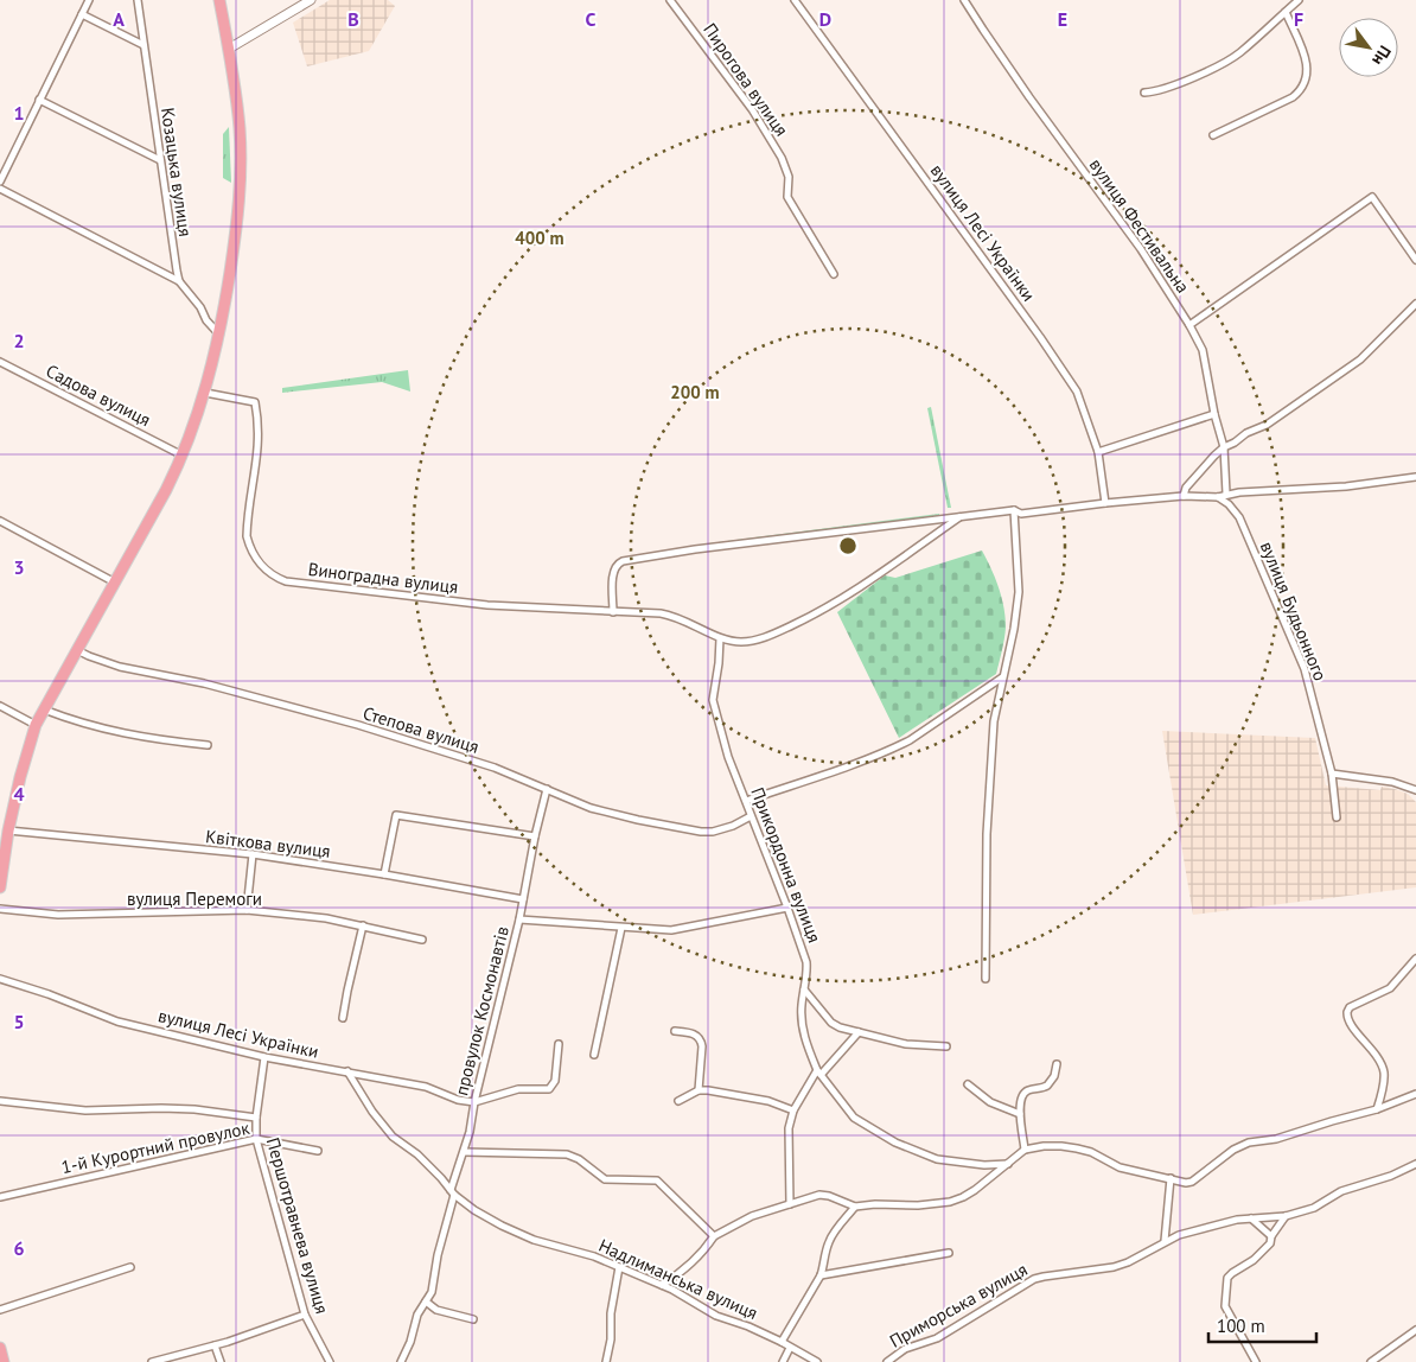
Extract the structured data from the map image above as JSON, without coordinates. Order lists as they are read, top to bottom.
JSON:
{
  "streets": {
    "street": [
      "Пирогова вулиця",
      "Козацька вулиця",
      "вулиця Фестивальна",
      "вулиця Лесі Українки",
      "Садова вулиця",
      "Виноградна вулиця",
      "вулиця Будьонного",
      "Степова вулиця",
      "Квіткова вулиця",
      "Прикордонна вулиця",
      "вулиця Перемоги",
      "провулок Космонавтів",
      "1-й Курортний провулок",
      "Першотравнева вулиця",
      "Надлиманська вулиця",
      "Приморська вулиця"
    ]
  },
  "crossings": [
    ["вулиця Лесі Українки", "провулок Космонавтів"],
    ["вулиця Лесі Українки", "Першотравнева вулиця"],
    ["вулиця Лесі Українки", "Надлиманська вулиця"],
    ["Виноградна вулиця", "Прикордонна вулиця"],
    ["Степова вулиця", "Прикордонна вулиця"],
    ["Степова вулиця", "провулок Космонавтів"],
    ["Квіткова вулиця", "провулок Космонавтів"],
    ["провулок Космонавтів", "Надлиманська вулиця"],
    ["1-й Курортний провулок", "Першотравнева вулиця"]
  ],
  "scale_bar": "100 m",
  "north": "bottom right",
  "grid": {
    "columns": [
      "A",
      "B",
      "C",
      "D",
      "E",
      "F"
    ],
    "rows": [
      "1",
      "2",
      "3",
      "4",
      "5",
      "6"
    ]
  },
  "rings": ["400 m", "200 m"]
}
